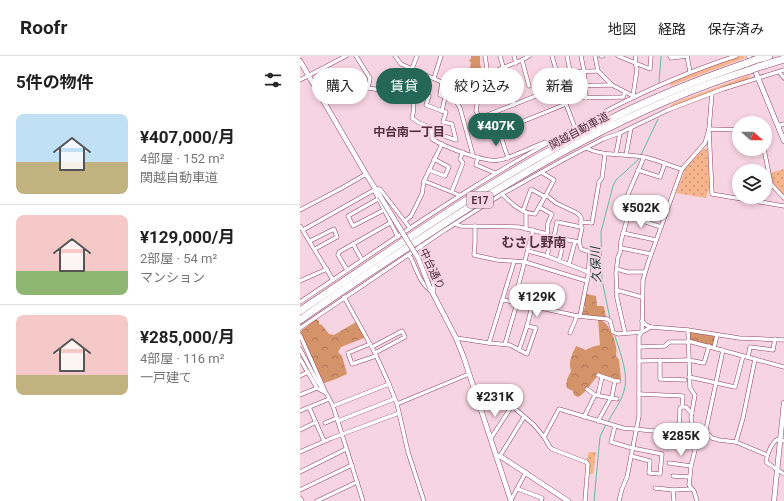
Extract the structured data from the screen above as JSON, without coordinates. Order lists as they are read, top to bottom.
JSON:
{
  "streets": {
    "highway": ["関越自動車道", "E17"],
    "street": ["中台通り"]
  },
  "districts": ["中台南一丁目", "むさし野南"],
  "water": ["久保川"],
  "north": "right",
  "page": {
    "header": "Roofr",
    "nav": ["地図", "経路", "保存済み"],
    "heading": "5件の物件",
    "chip": [
      "購入",
      "賃貸",
      "絞り込み",
      "新着"
    ],
    "list": [
      {
        "name": "¥407,000/月",
        "note": "4部屋 · 152 m² · 関越自動車道"
      },
      {
        "name": "¥129,000/月",
        "note": "2部屋 · 54 m² · マンション"
      },
      {
        "name": "¥285,000/月",
        "note": "4部屋 · 116 m² · 一戸建て"
      }
    ],
    "price": [
      "¥407K",
      "¥502K",
      "¥129K",
      "¥231K",
      "¥285K"
    ]
  }
}
